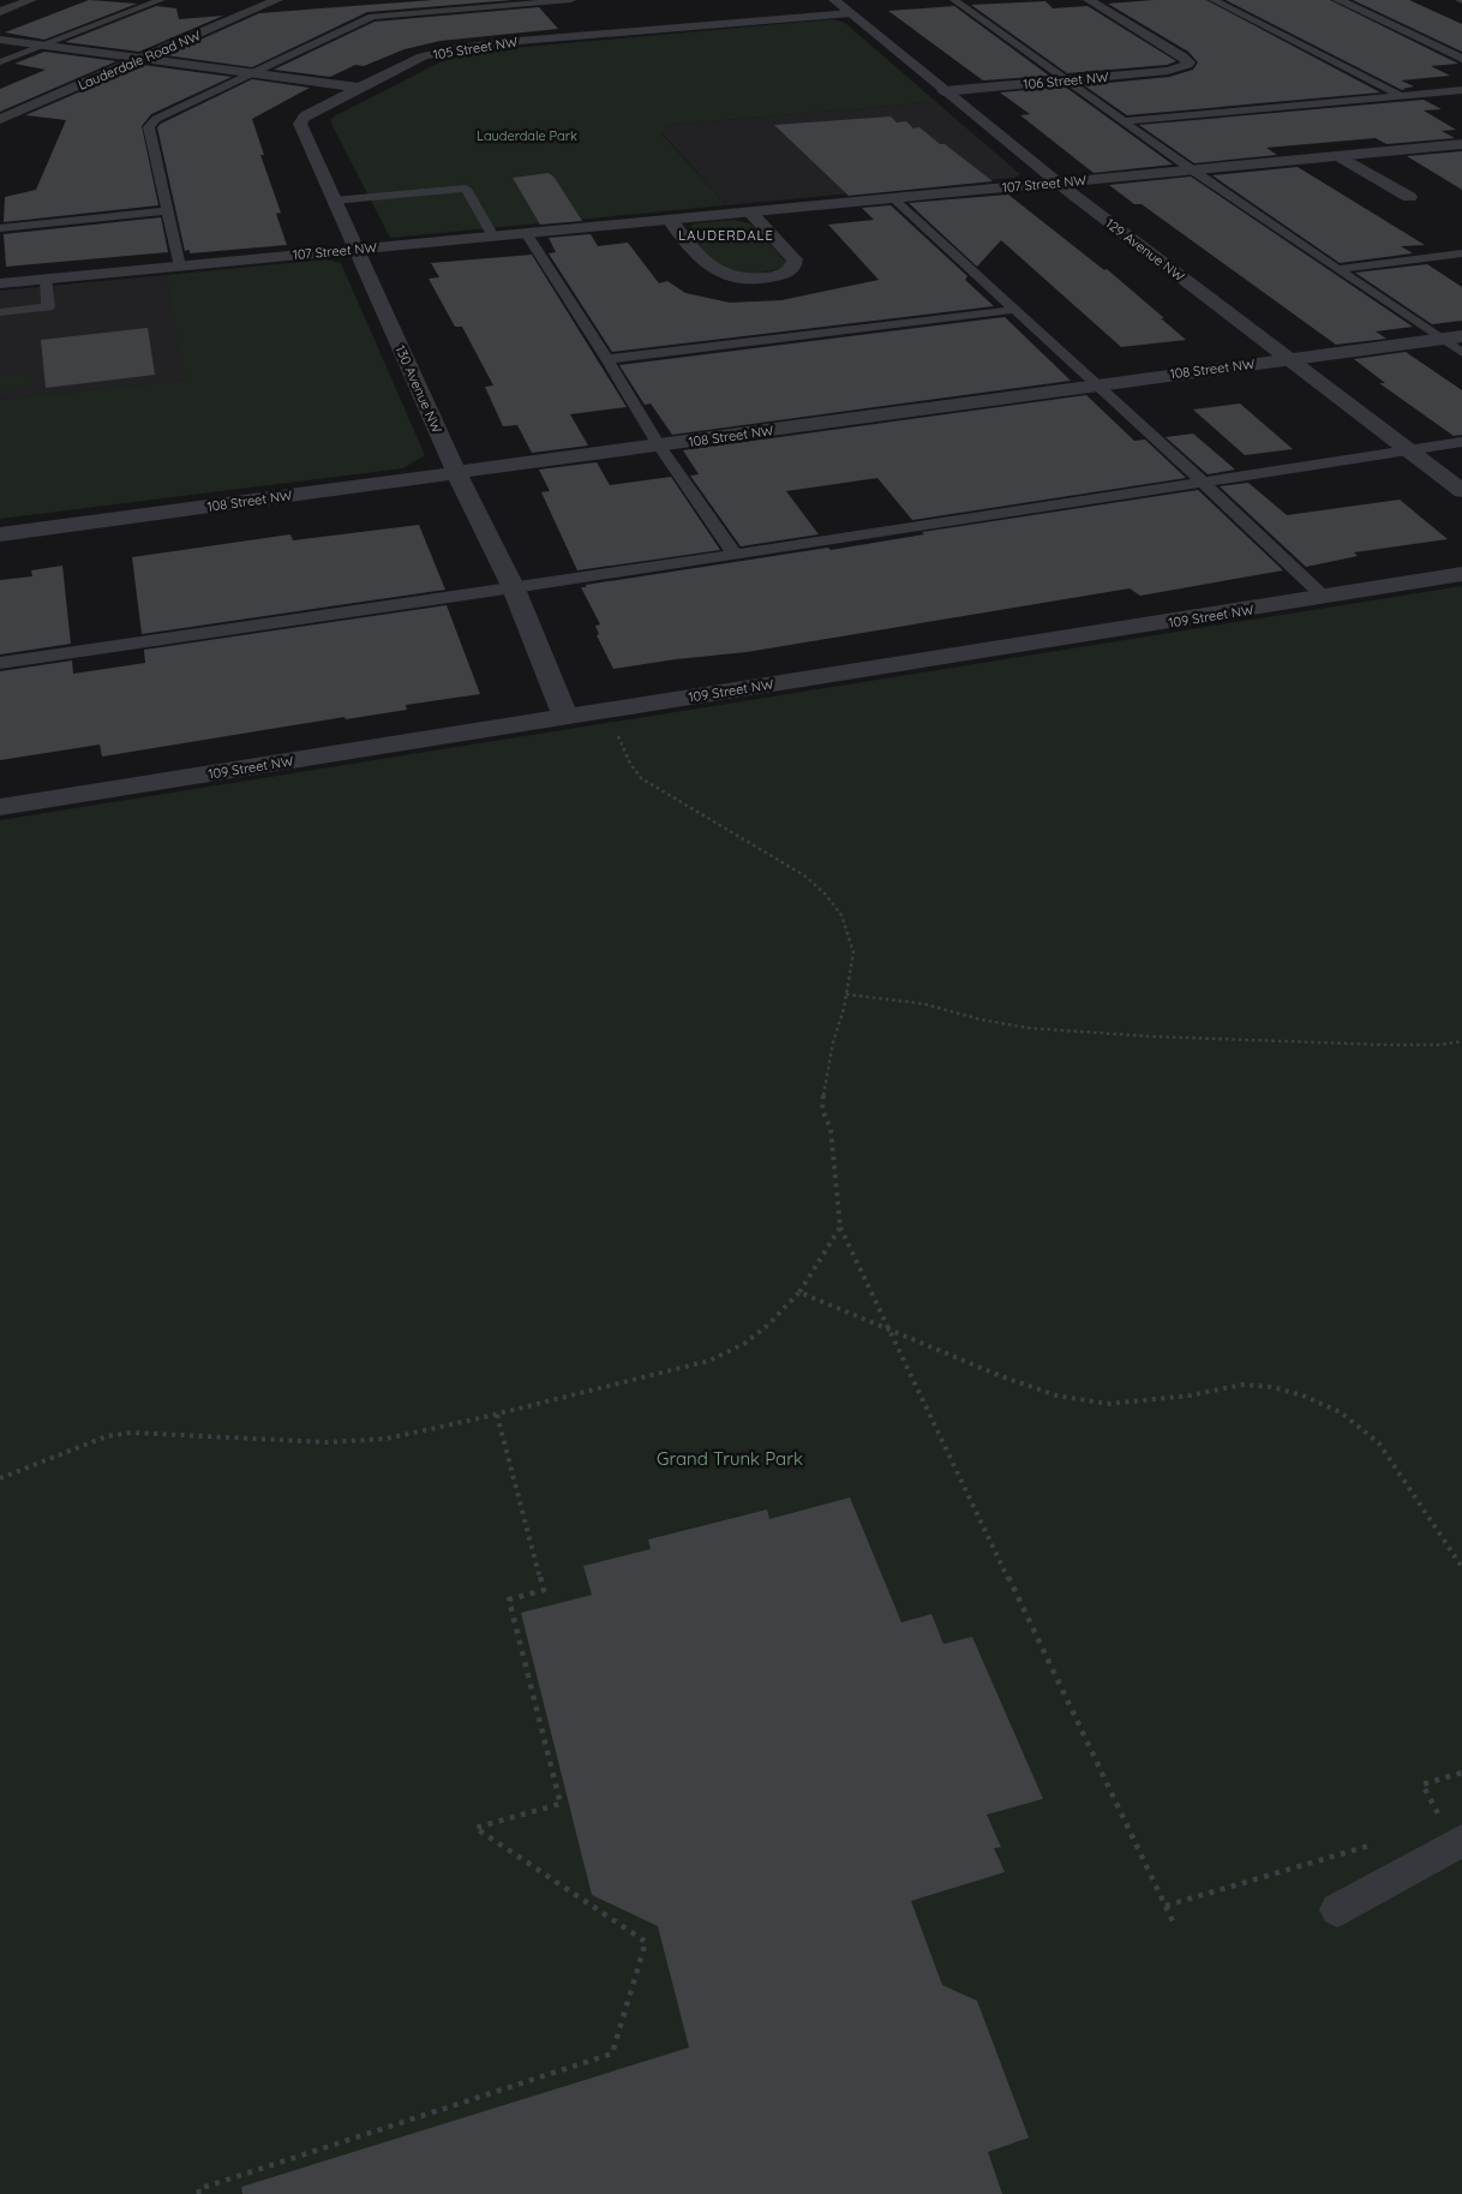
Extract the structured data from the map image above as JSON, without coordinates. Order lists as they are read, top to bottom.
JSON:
{
  "streets": {
    "street": [
      "105 Street NW",
      "Lauderdale Road NW",
      "106 Street NW",
      "107 Street NW",
      "129 Avenue NW",
      "108 Street NW",
      "130 Avenue NW",
      "109 Street NW"
    ]
  },
  "crossings": [
    ["105 Street NW", "129 Avenue NW"],
    ["105 Street NW", "130 Avenue NW"],
    ["106 Street NW", "129 Avenue NW"],
    ["107 Street NW", "129 Avenue NW"],
    ["107 Street NW", "130 Avenue NW"],
    ["129 Avenue NW", "108 Street NW"],
    ["108 Street NW", "130 Avenue NW"],
    ["130 Avenue NW", "109 Street NW"]
  ],
  "districts": ["LAUDERDALE"],
  "parks": ["Lauderdale Park", "Grand Trunk Park"]
}
